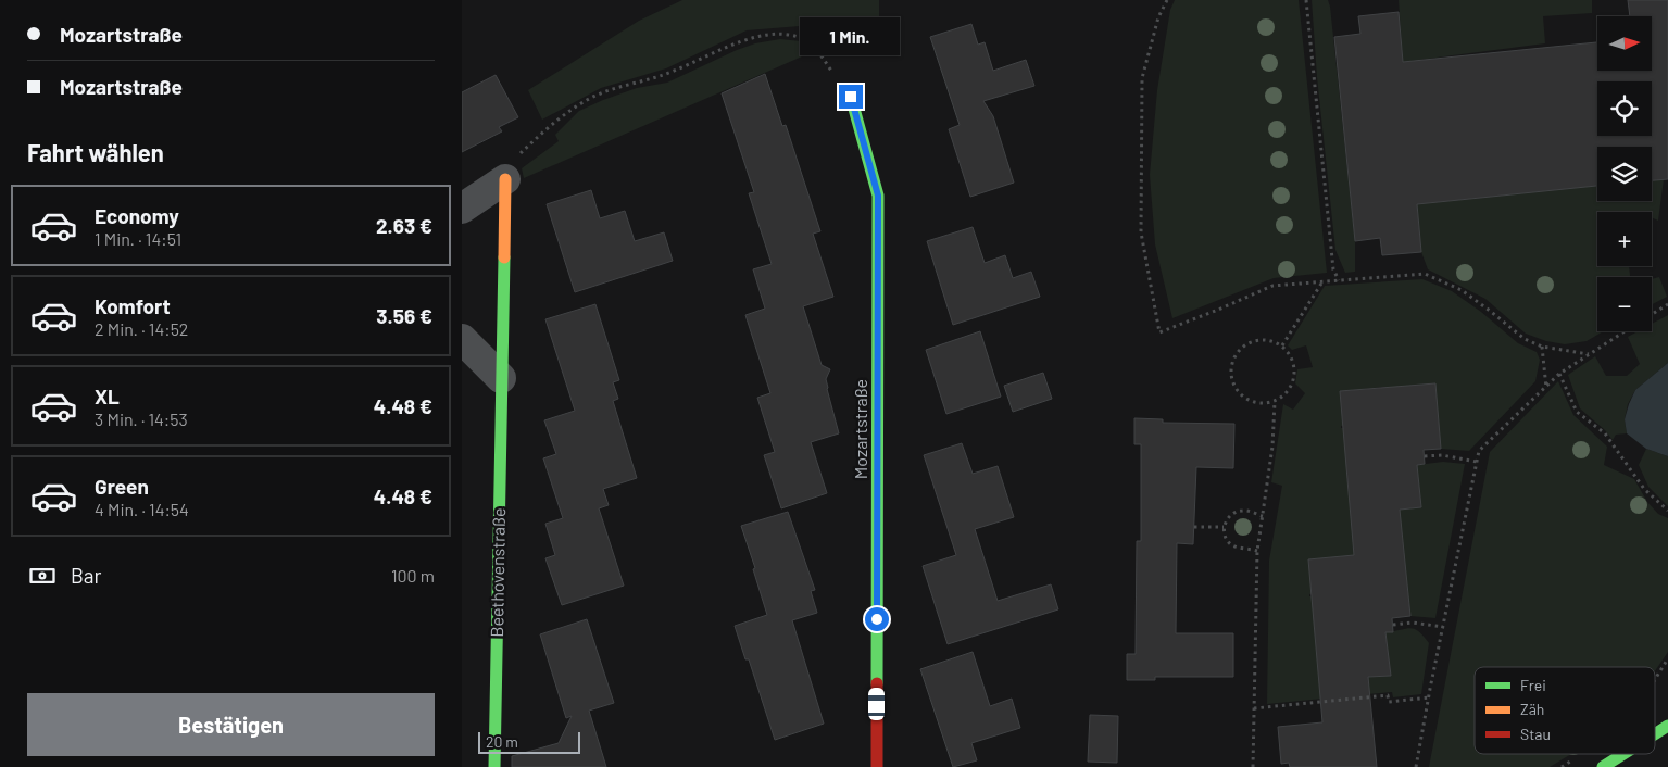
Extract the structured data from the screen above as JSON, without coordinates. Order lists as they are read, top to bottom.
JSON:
{
  "streets": {
    "street": ["Mozartstraße", "Beethovenstraße"]
  },
  "legend": ["Frei", "Zäh", "Stau"],
  "scale_bar": "20 m",
  "north": "right",
  "page": {
    "banner": ["Mozartstraße", "Mozartstraße"],
    "map_buttons": ["+", "−"],
    "bubble": "1 Min.",
    "heading": "Fahrt wählen",
    "list": [
      {
        "name": "Economy",
        "note": "1 Min. · 14:51",
        "value": "2.63 €"
      },
      {
        "name": "Komfort",
        "note": "2 Min. · 14:52",
        "value": "3.56 €"
      },
      {
        "name": "XL",
        "note": "3 Min. · 14:53",
        "value": "4.48 €"
      },
      {
        "name": "Green",
        "note": "4 Min. · 14:54",
        "value": "4.48 €"
      }
    ],
    "pay": ["Bar", "100 m"],
    "buttons": "Bestätigen",
    "scale": "20 m"
  }
}
